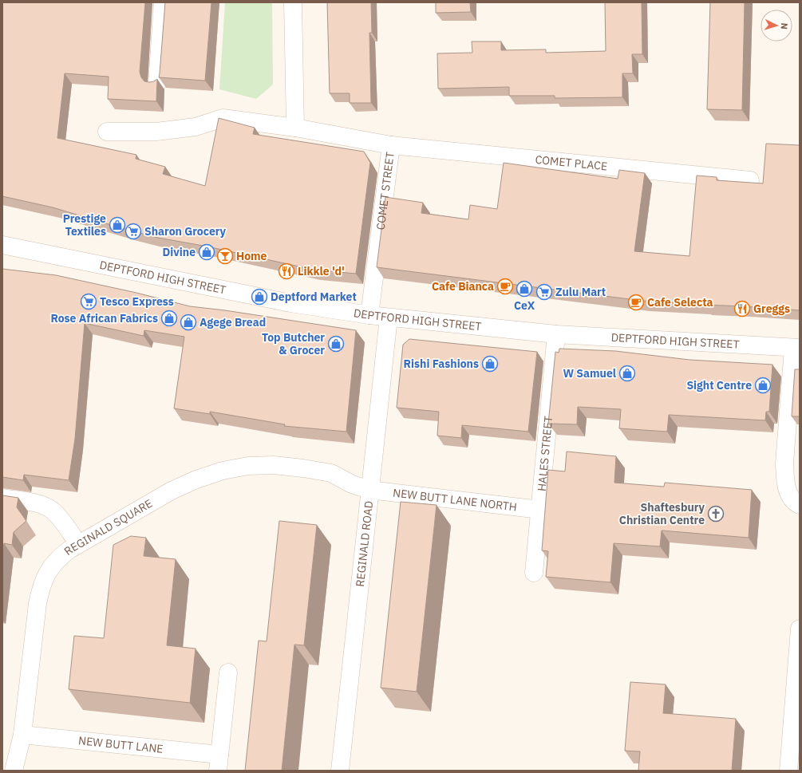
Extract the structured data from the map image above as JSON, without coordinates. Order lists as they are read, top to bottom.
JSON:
{
  "streets": {
    "street": [
      "COMET PLACE",
      "COMET STREET",
      "DEPTFORD HIGH STREET",
      "HALES STREET",
      "NEW BUTT LANE NORTH",
      "REGINALD SQUARE",
      "REGINALD ROAD",
      "NEW BUTT LANE"
    ]
  },
  "crossings": [
    ["COMET PLACE", "COMET STREET"],
    ["COMET STREET", "DEPTFORD HIGH STREET"],
    ["DEPTFORD HIGH STREET", "HALES STREET"],
    ["DEPTFORD HIGH STREET", "REGINALD ROAD"],
    ["HALES STREET", "NEW BUTT LANE NORTH"],
    ["NEW BUTT LANE NORTH", "REGINALD SQUARE"],
    ["NEW BUTT LANE NORTH", "REGINALD ROAD"],
    ["REGINALD SQUARE", "REGINALD ROAD"],
    ["REGINALD SQUARE", "NEW BUTT LANE"]
  ],
  "places": {
    "shop": [
      "Prestige Textiles",
      "Divine",
      "CeX",
      "Deptford Market",
      "Rose African Fabrics",
      "Agege Bread",
      "Top Butcher & Grocer",
      "Rishi Fashions",
      "W Samuel",
      "Sight Centre"
    ],
    "supermarket": ["Sharon Grocery", "Zulu Mart", "Tesco Express"],
    "bar": ["Home"],
    "restaurant": ["Likkle 'd'", "Greggs"],
    "cafe": ["Cafe Bianca", "Cafe Selecta"],
    "church": ["Shaftesbury Christian Centre"]
  },
  "north": "right"
}
